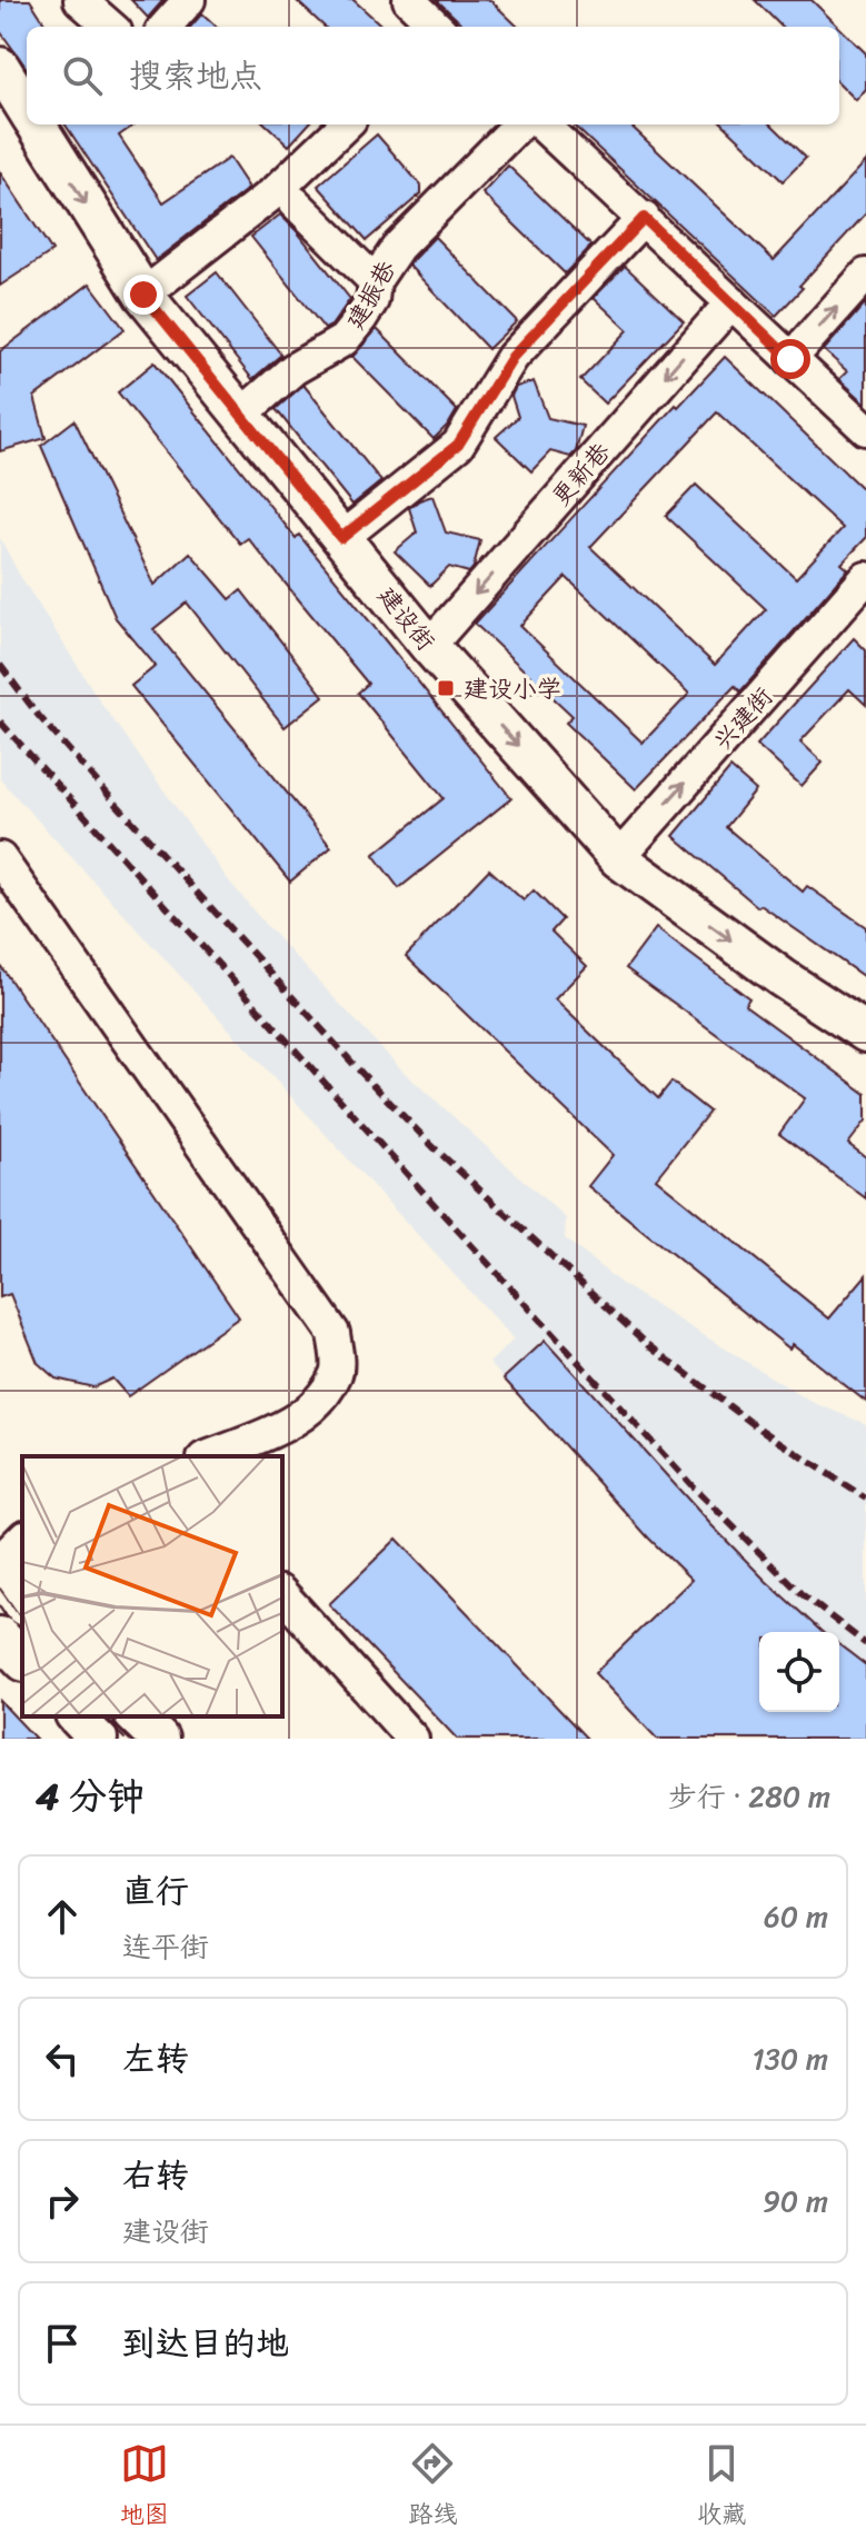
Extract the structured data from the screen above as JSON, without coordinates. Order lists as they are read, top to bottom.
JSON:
{
  "streets": {
    "main road": ["建设街"],
    "street": ["建振巷", "更新巷", "兴建街"]
  },
  "crossings": [
    ["建振巷", "建设街"],
    ["更新巷", "建设街"],
    ["建设街", "兴建街"]
  ],
  "one_way": ["建设街", "兴建街"],
  "places": {
    "transit": ["建设小学"]
  },
  "page": {
    "search": "搜索地点",
    "heading": ["4 分钟", "步行 · 280 m"],
    "list": [
      ["直行", "连平街", "60 m"],
      ["左转", "130 m"],
      ["右转", "建设街", "90 m"],
      "到达目的地"
    ],
    "nav": ["地图", "路线", "收藏"]
  }
}
